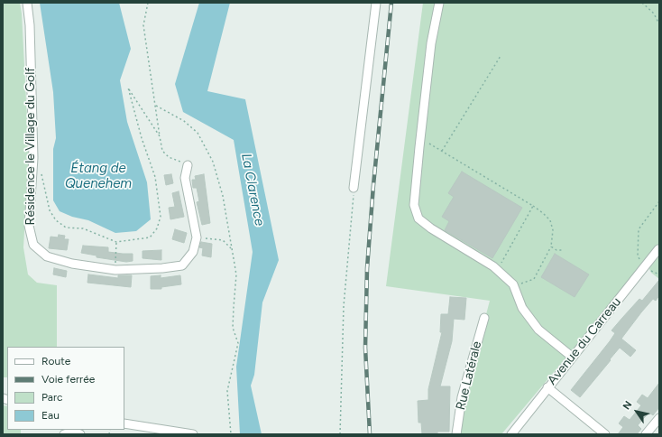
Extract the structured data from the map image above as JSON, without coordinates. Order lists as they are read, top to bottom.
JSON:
{
  "streets": {
    "street": ["Résidence le Village du Golf", "Avenue du Carreau", "Rue Latérale"]
  },
  "water": ["Étang de Quenehem", "La Clarence"],
  "legend": [
    "Route",
    "Voie ferrée",
    "Parc",
    "Eau"
  ],
  "north": "top left"
}
